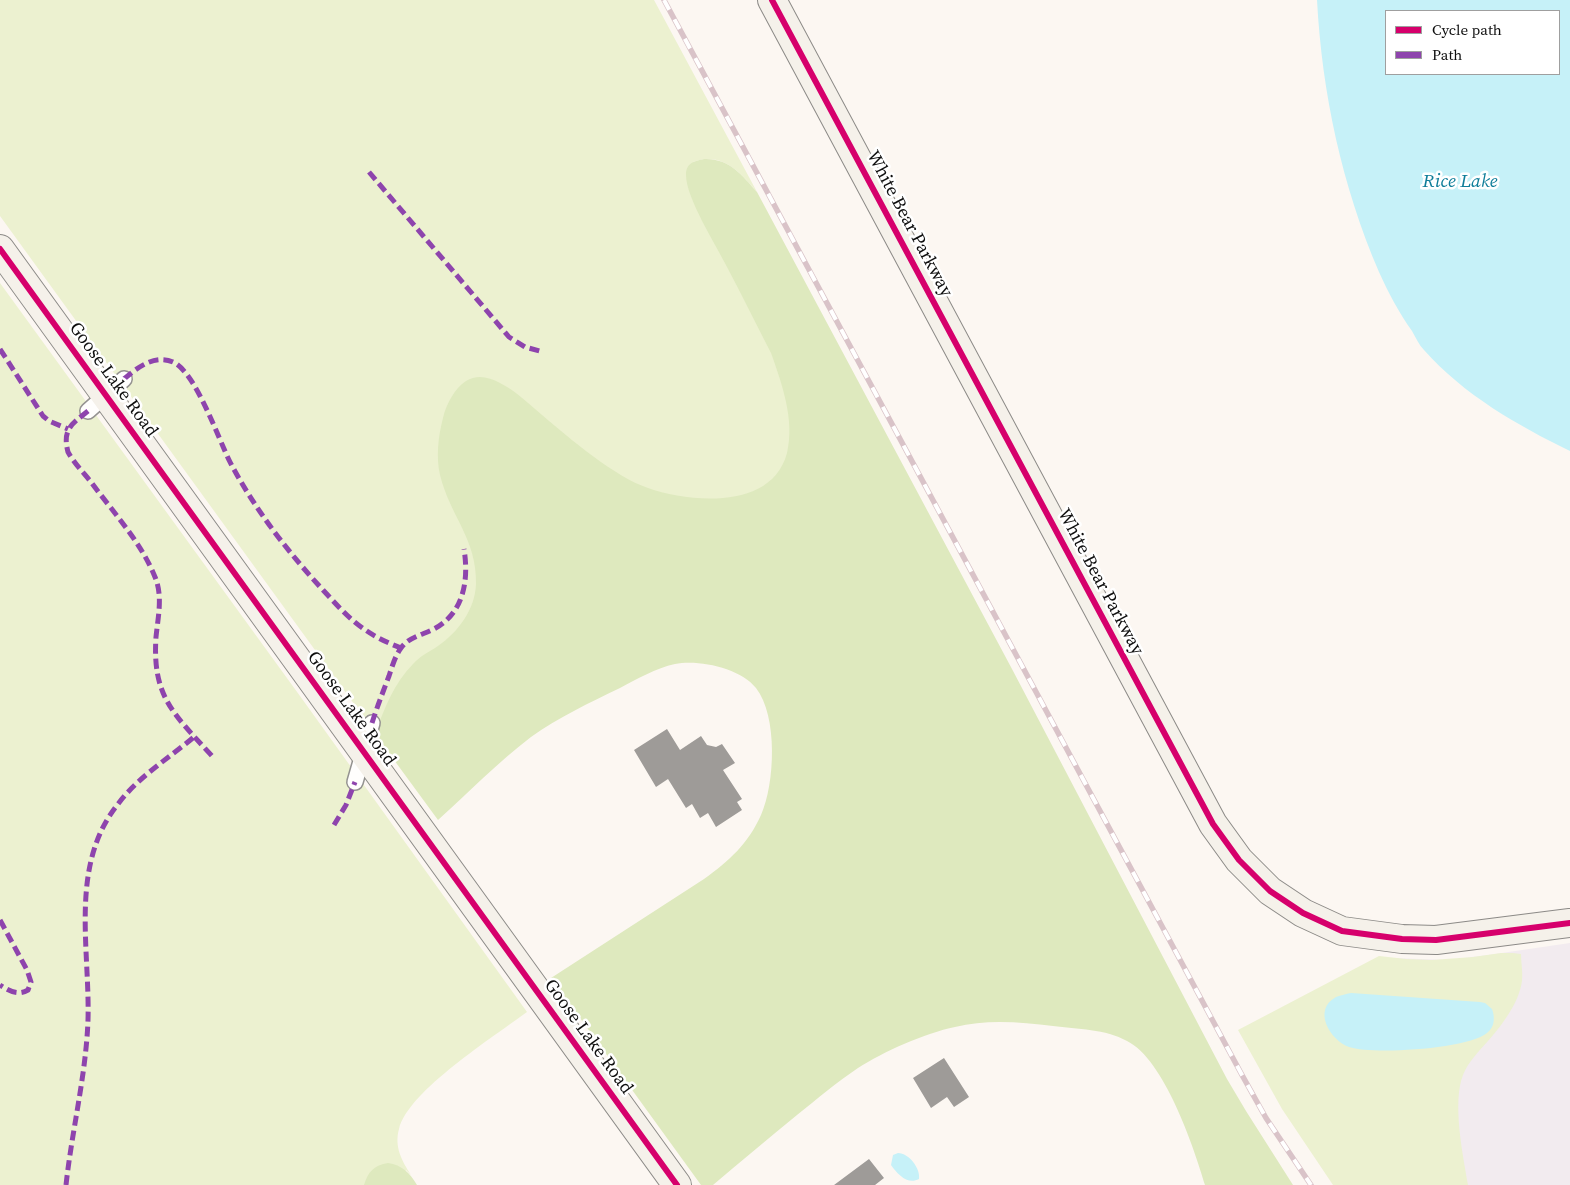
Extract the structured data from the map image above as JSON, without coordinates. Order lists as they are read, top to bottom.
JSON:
{
  "streets": {
    "street": ["White Bear Parkway", "Goose Lake Road"]
  },
  "water": ["Rice Lake"],
  "legend": ["Cycle path", "Path"]
}
